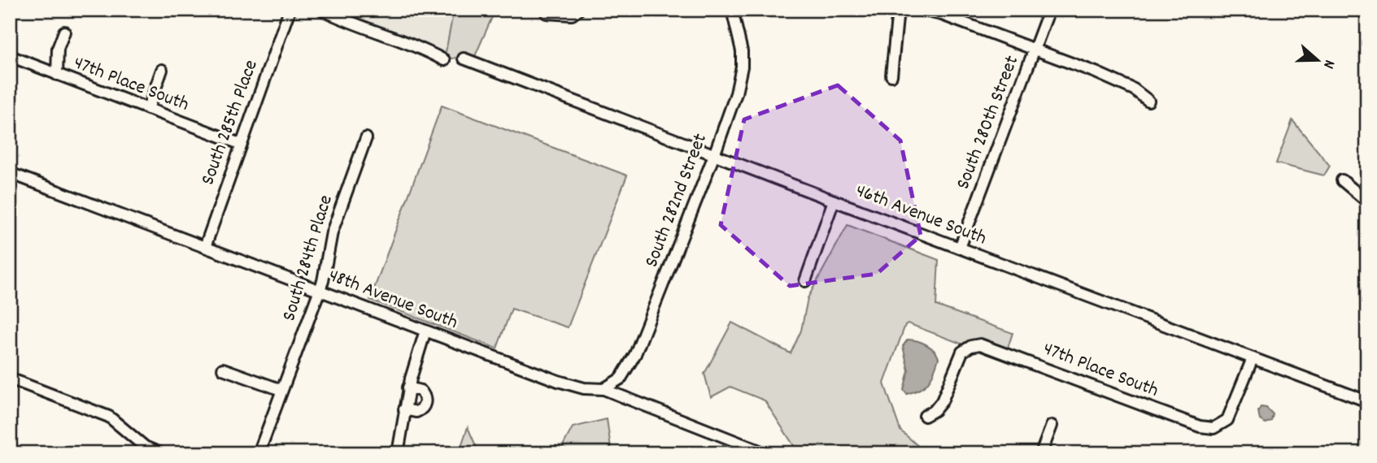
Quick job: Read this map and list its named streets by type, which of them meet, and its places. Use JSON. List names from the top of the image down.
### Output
{
  "streets": {
    "street": [
      "47th Place South",
      "South 285th Place",
      "South 280th Street",
      "South 282nd Street",
      "46th Avenue South",
      "South 284th Place",
      "48th Avenue South"
    ]
  },
  "crossings": [
    ["47th Place South", "South 285th Place"],
    ["47th Place South", "46th Avenue South"],
    ["South 285th Place", "48th Avenue South"],
    ["South 280th Street", "46th Avenue South"],
    ["South 282nd Street", "46th Avenue South"],
    ["South 282nd Street", "48th Avenue South"],
    ["South 284th Place", "48th Avenue South"]
  ],
  "north": "right"
}
